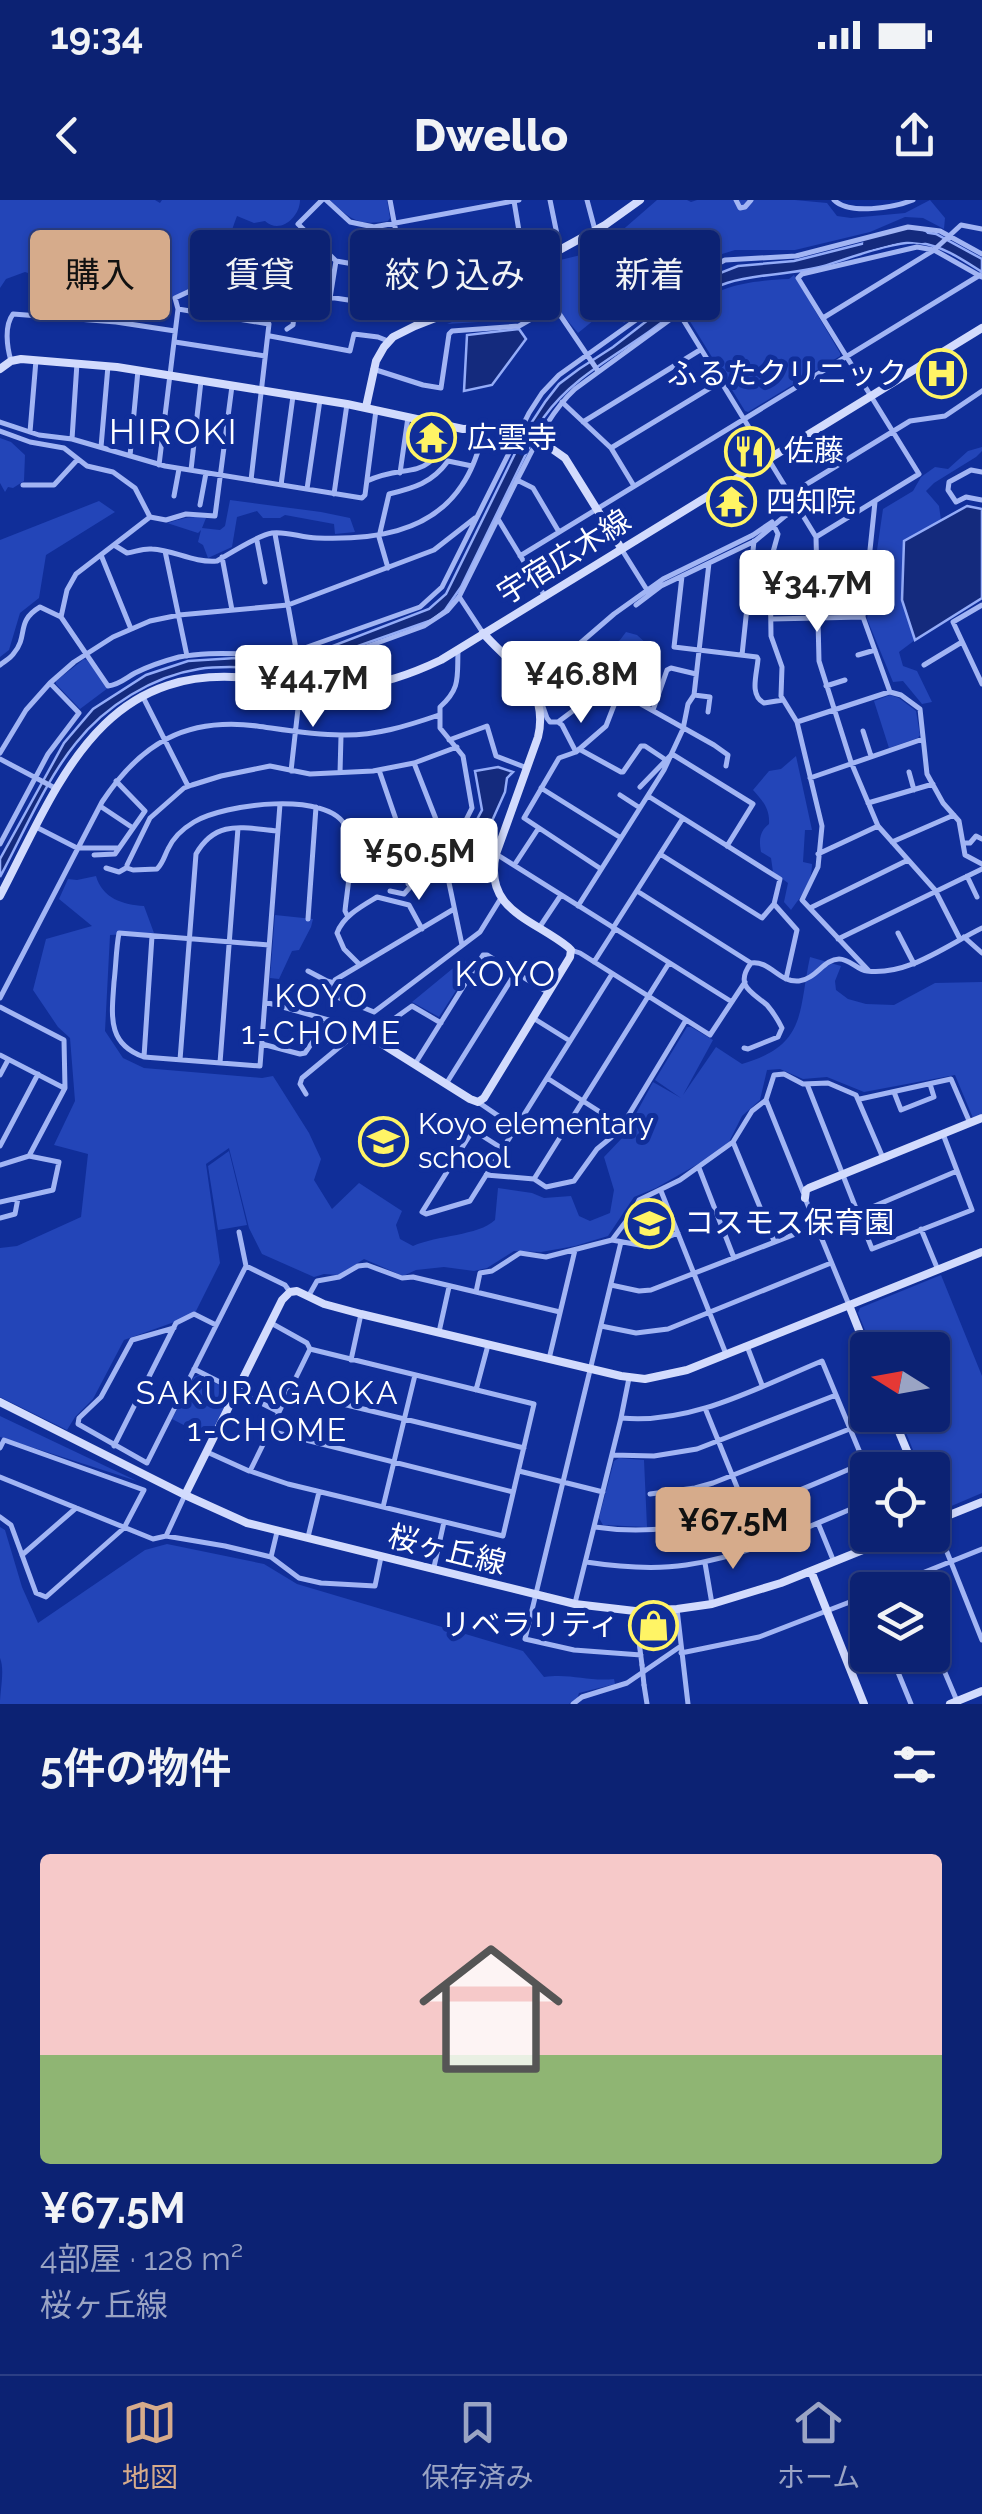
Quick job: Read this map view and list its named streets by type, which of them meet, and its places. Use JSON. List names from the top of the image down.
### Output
{
  "streets": {
    "street": ["宇宿広木線", "桜ヶ丘線"]
  },
  "districts": [
    "HIROKI",
    "KOYO",
    "KOYO 1-CHOME",
    "SAKURAGAOKA 1-CHOME"
  ],
  "places": {
    "hospital": ["ふるたクリニック"],
    "temple": ["広雲寺", "四知院"],
    "restaurant": ["佐藤"],
    "school or university": ["Koyo elementary school", "コスモス保育園"],
    "shop": ["リベラリティ"]
  },
  "north": "left",
  "page": {
    "status": "19:34",
    "header": "Dwello",
    "chip": [
      "購入",
      "賃貸",
      "絞り込み",
      "新着"
    ],
    "price": [
      "¥34.7M",
      "¥46.8M",
      "¥44.7M",
      "¥50.5M",
      "¥67.5M"
    ],
    "heading": "5件の物件",
    "list": [
      {
        "name": "¥67.5M",
        "note": "4部屋 · 128 m² · 桜ヶ丘線"
      }
    ],
    "tabs": ["地図", "保存済み", "ホーム"]
  }
}
